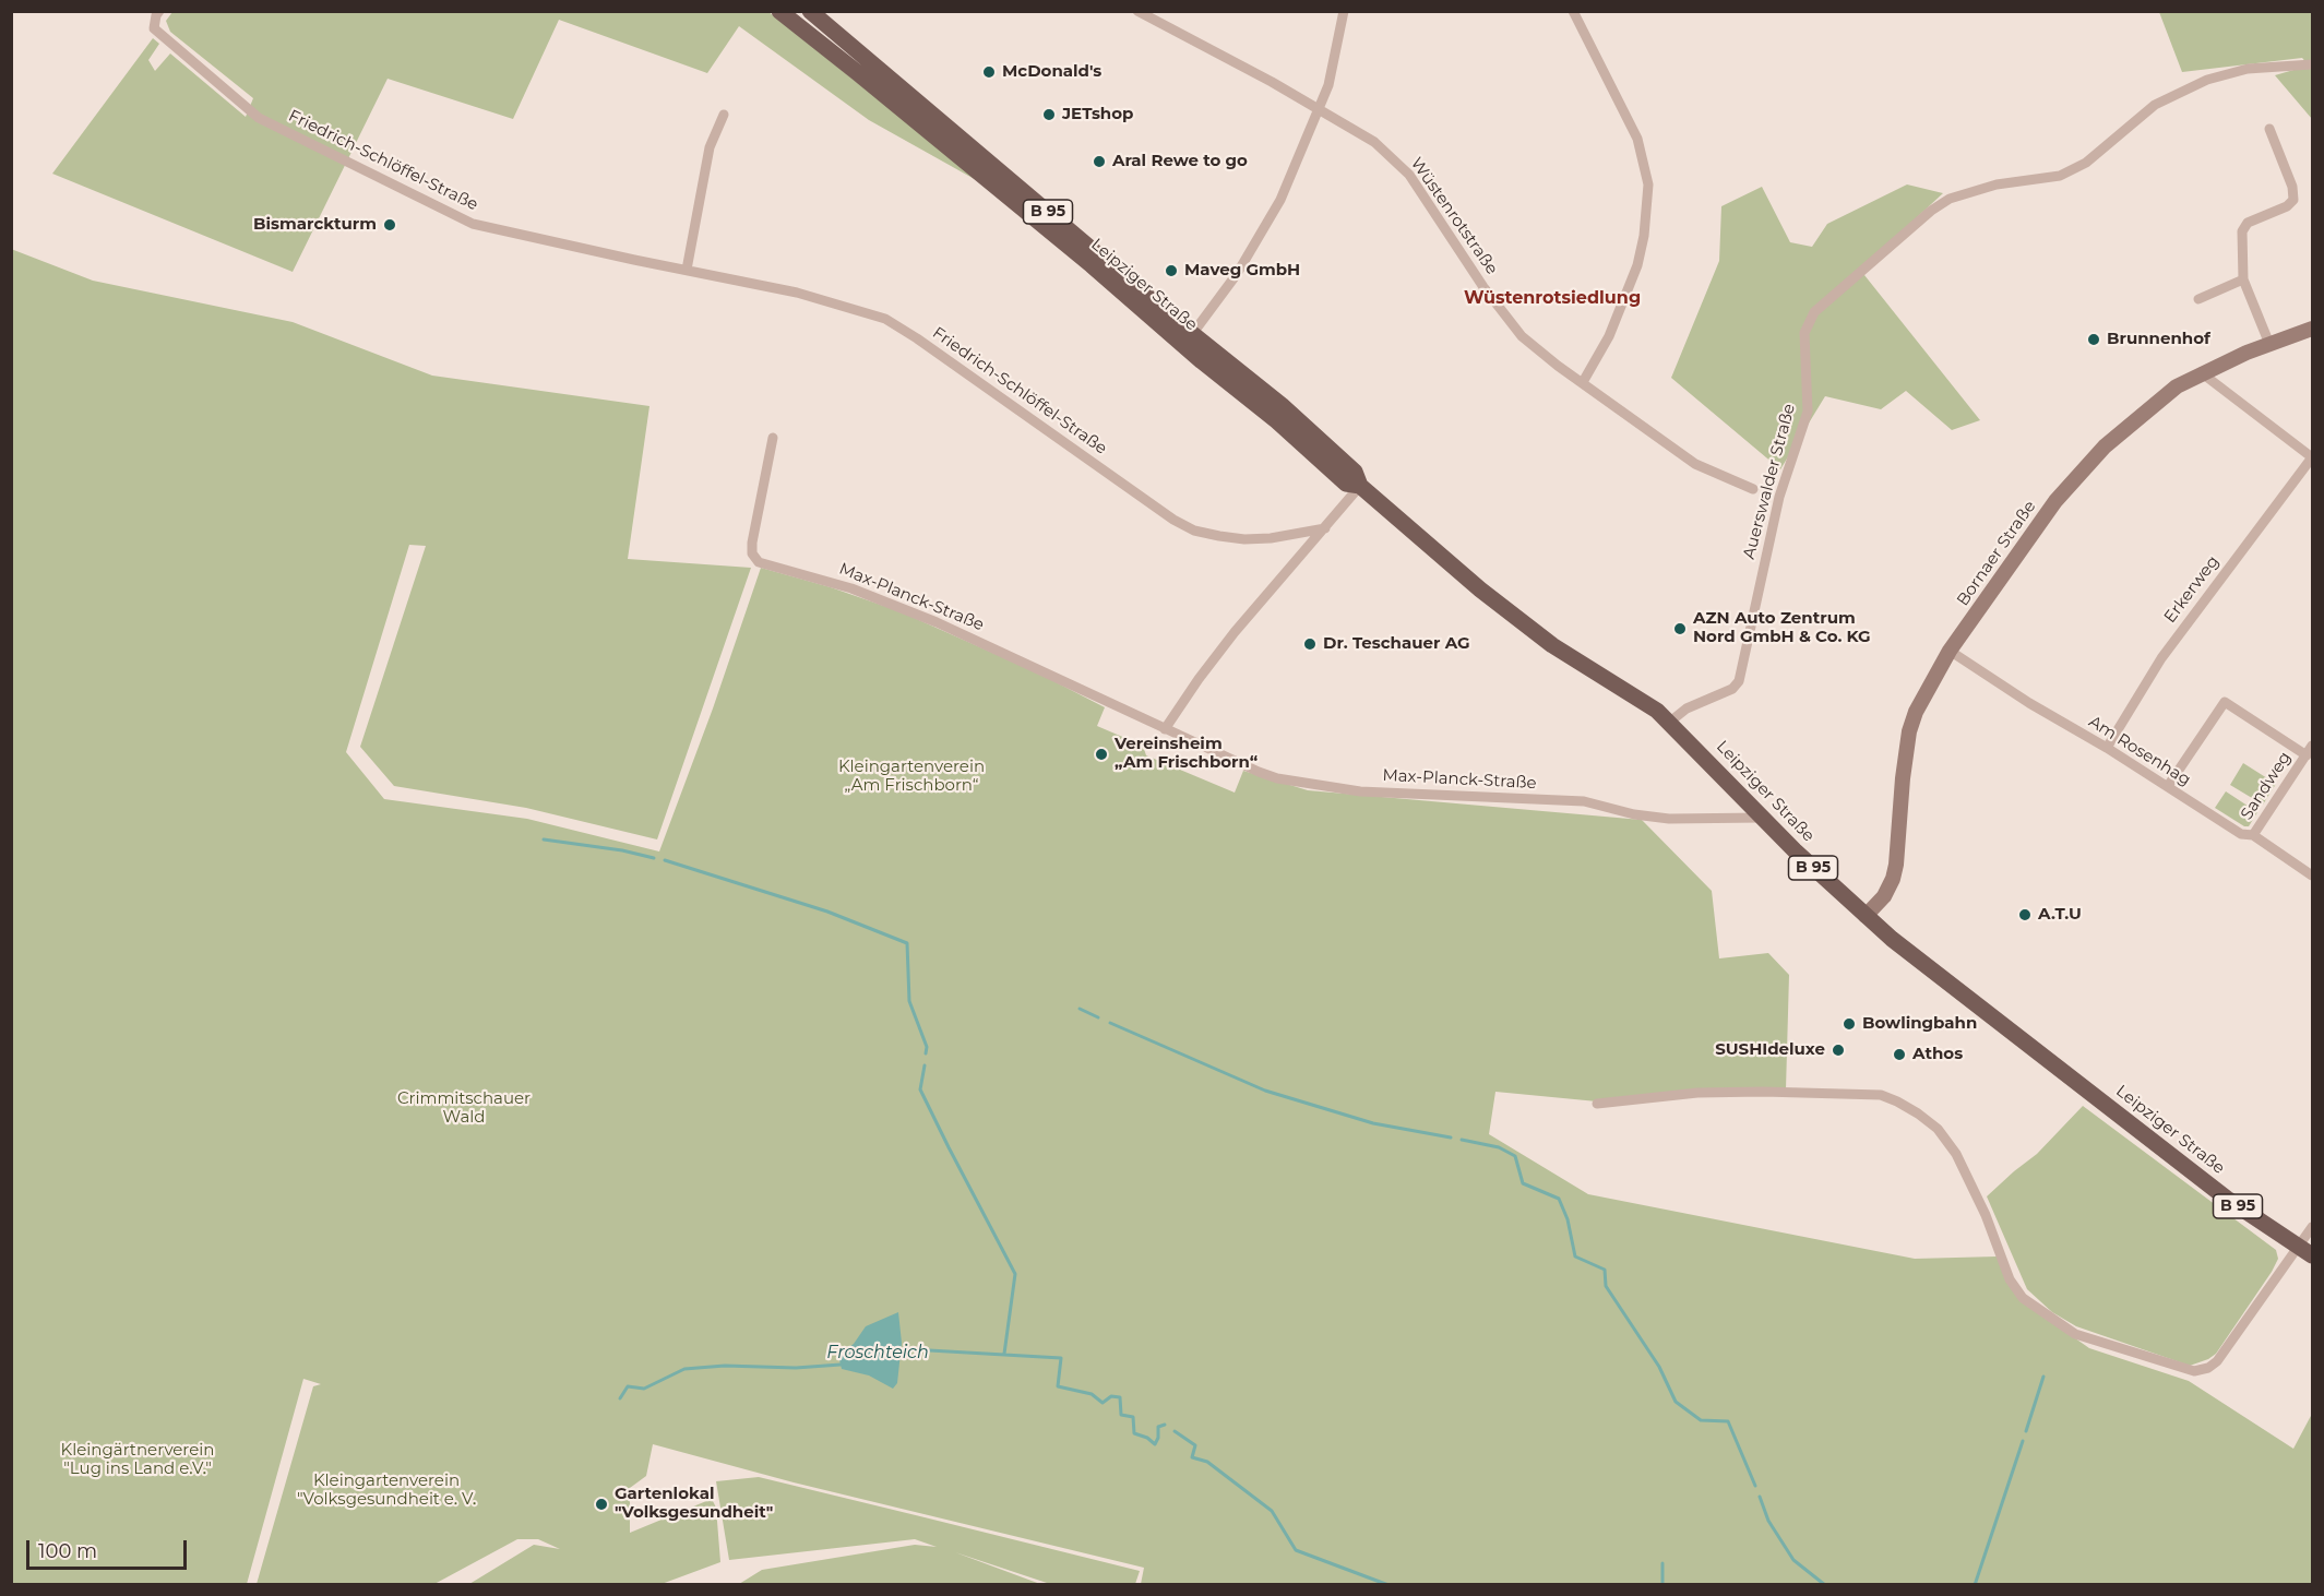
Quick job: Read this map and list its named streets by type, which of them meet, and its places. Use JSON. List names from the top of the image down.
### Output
{
  "streets": {
    "main road": ["B 95", "Leipziger Straße", "Bornaer Straße"],
    "street": [
      "Friedrich-Schlöffel-Straße",
      "Wüstenrotstraße",
      "Auerswalder Straße",
      "Erkerweg",
      "Max-Planck-Straße",
      "Am Rosenhag",
      "Sandweg"
    ]
  },
  "crossings": [
    ["Leipziger Straße", "Auerswalder Straße"],
    ["Leipziger Straße", "Bornaer Straße"],
    ["Leipziger Straße", "Max-Planck-Straße"],
    ["Bornaer Straße", "Am Rosenhag"],
    ["Erkerweg", "Am Rosenhag"],
    ["Am Rosenhag", "Sandweg"]
  ],
  "districts": ["Wüstenrotsiedlung"],
  "water": ["Froschteich"],
  "parks": [
    "Kleingartenverein „Am Frischborn“",
    "Crimmitschauer Wald",
    "Kleingärtnerverein \"Lug ins Land e.V.\"",
    "Kleingartenverein \"Volksgesundheit e. V."
  ],
  "places": [
    "McDonald's",
    "JETshop",
    "Aral Rewe to go",
    "Bismarckturm",
    "Maveg GmbH",
    "Brunnenhof",
    "AZN Auto Zentrum Nord GmbH & Co. KG",
    "Dr. Teschauer AG",
    "Vereinsheim „Am Frischborn“",
    "A.T.U",
    "Bowlingbahn",
    "SUSHIdeluxe",
    "Athos",
    "Gartenlokal \"Volksgesundheit\""
  ],
  "scale_bar": "100 m"
}
